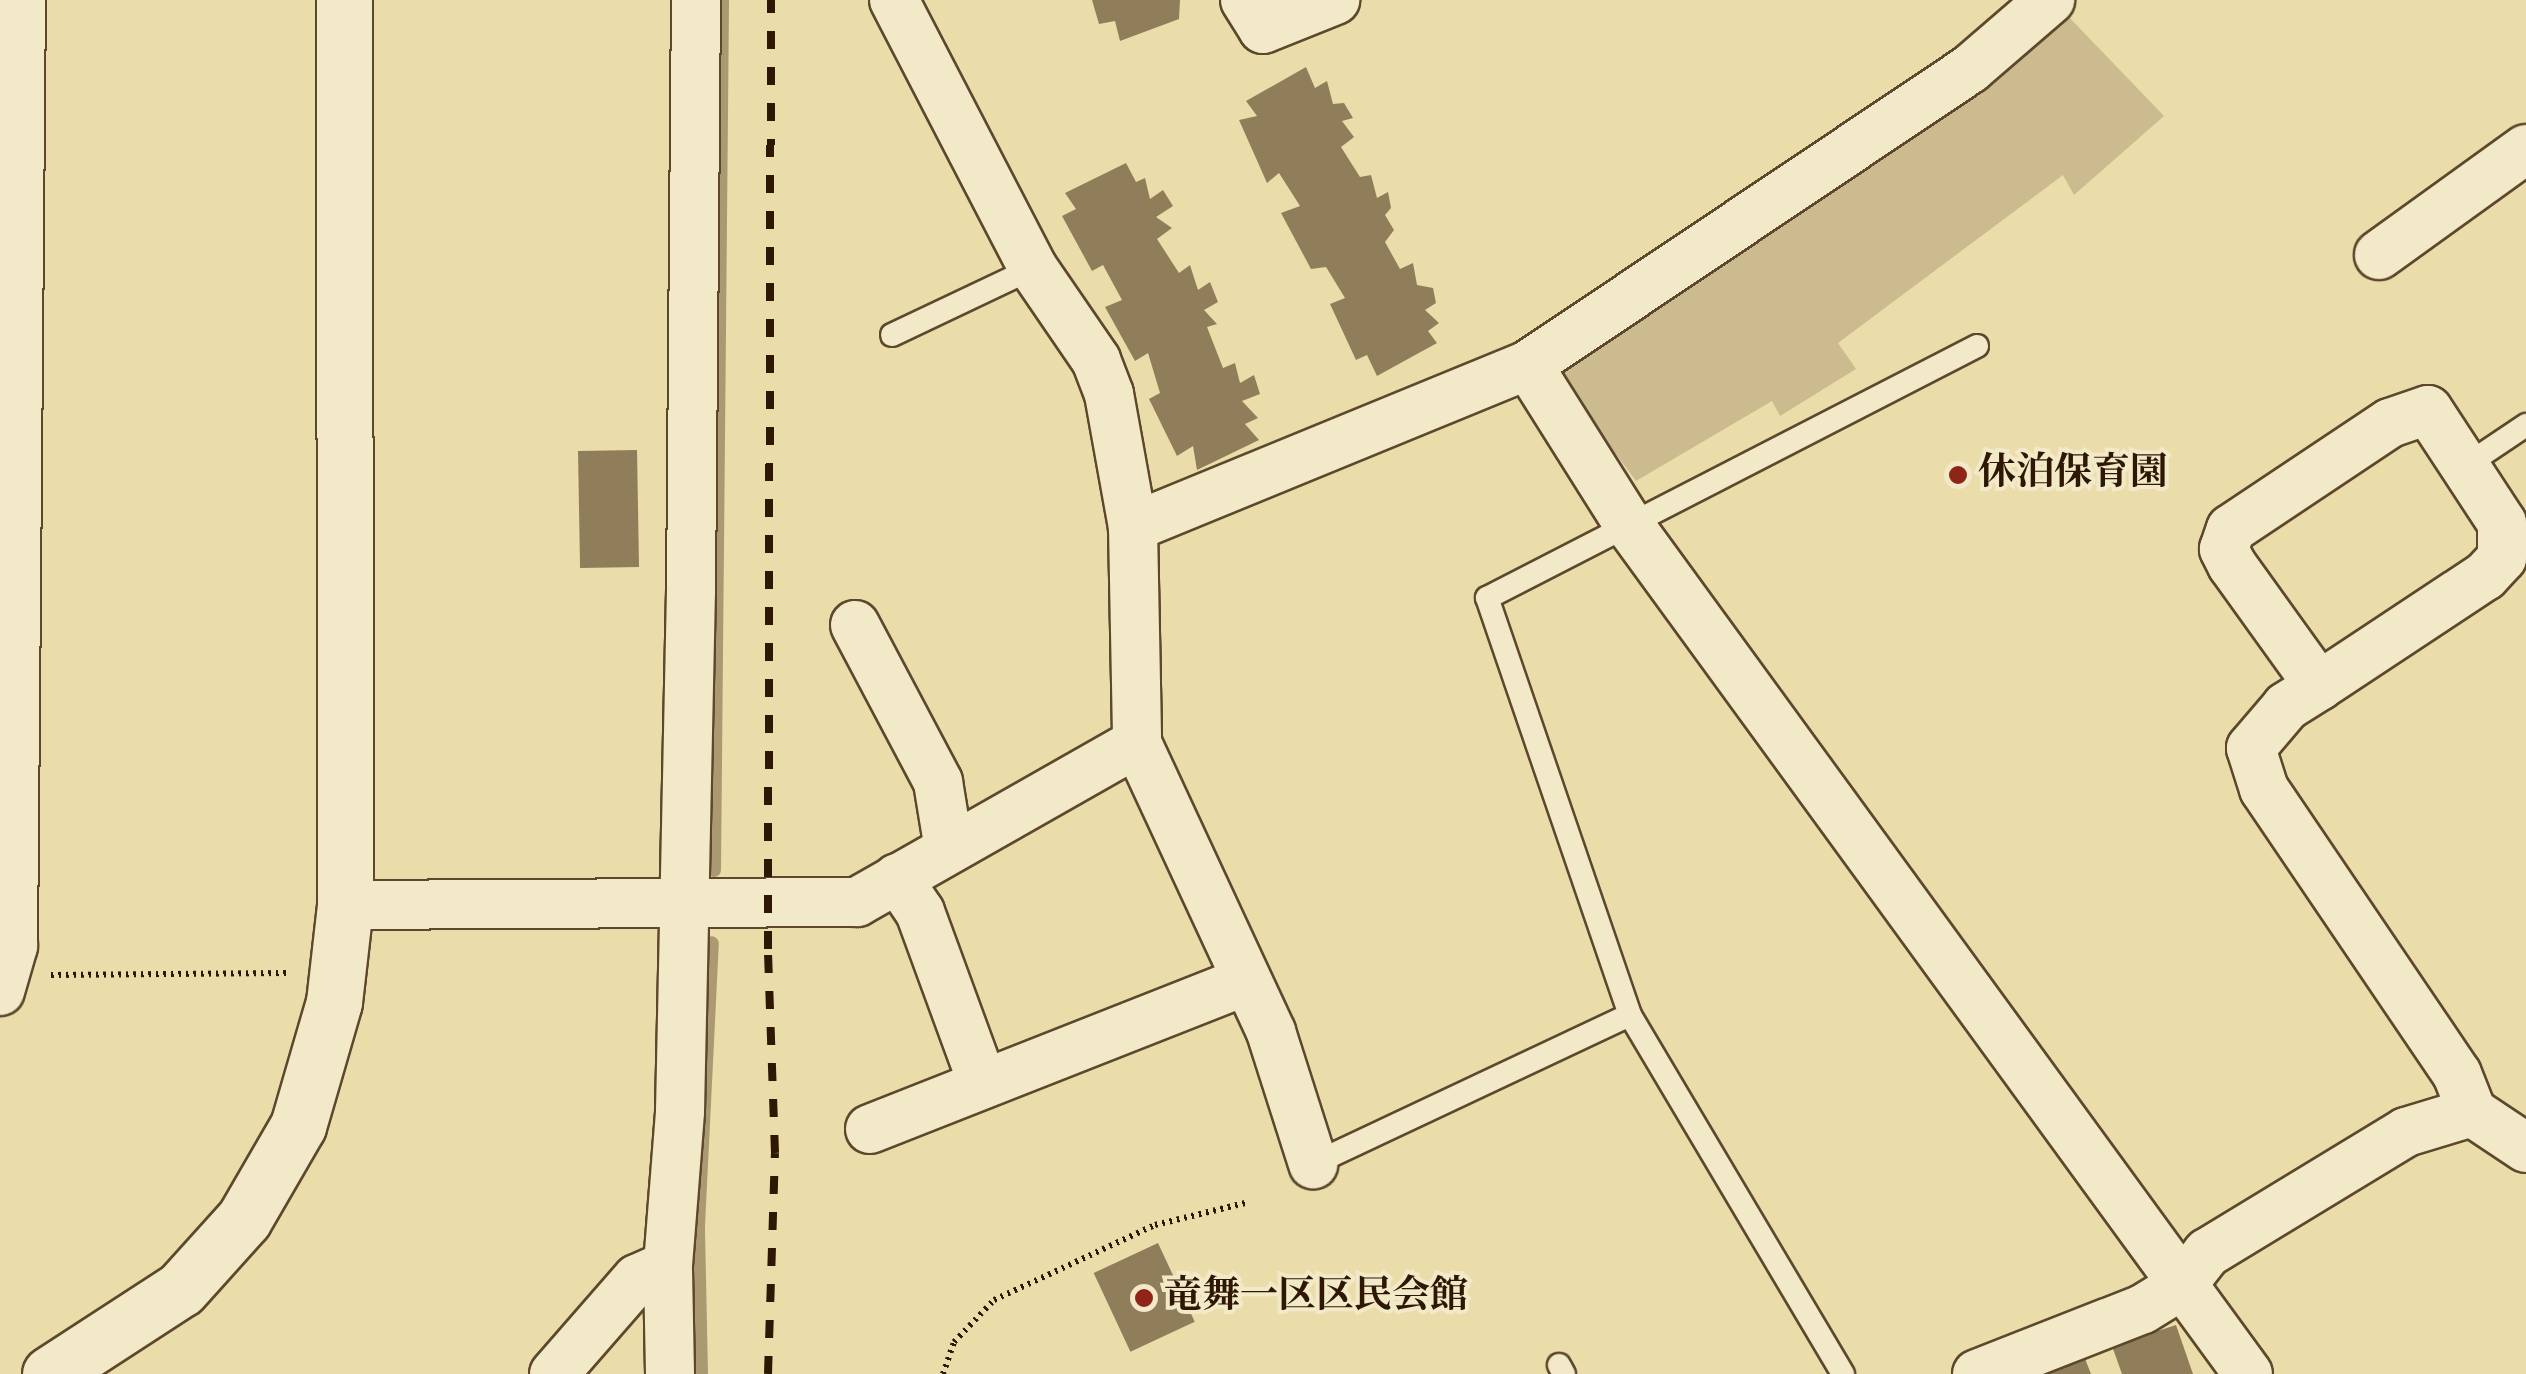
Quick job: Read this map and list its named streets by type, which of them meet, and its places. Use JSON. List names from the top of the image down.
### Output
{
  "places": ["休泊保育園", "竜舞一区区民会館"]
}
